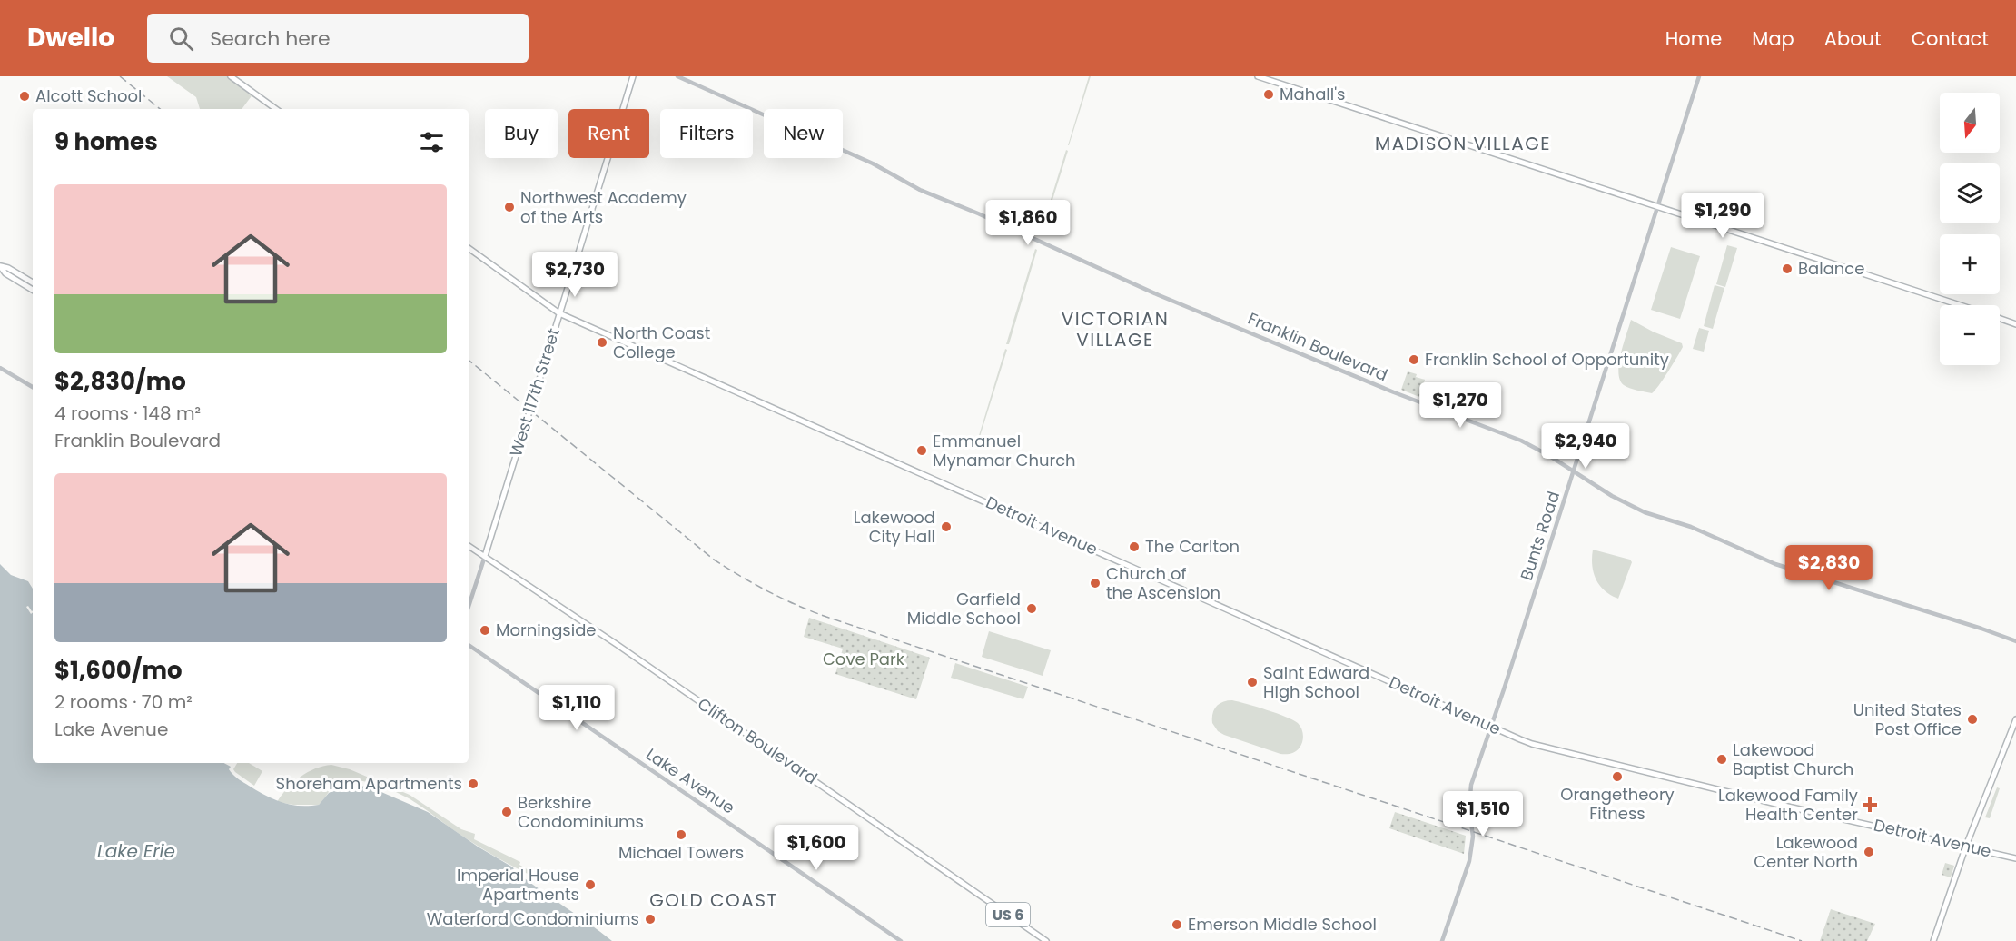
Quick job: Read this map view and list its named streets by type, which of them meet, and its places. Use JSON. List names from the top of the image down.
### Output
{
  "streets": {
    "main road": [
      "West 117th Street",
      "Detroit Avenue",
      "Clifton Boulevard",
      "US 6"
    ],
    "street": ["Franklin Boulevard", "Bunts Road", "Lake Avenue"]
  },
  "crossings": [
    ["Franklin Boulevard", "Bunts Road"],
    ["West 117th Street", "Detroit Avenue"],
    ["West 117th Street", "Clifton Boulevard"],
    ["Detroit Avenue", "Bunts Road"]
  ],
  "districts": ["MADISON VILLAGE", "VICTORIAN VILLAGE", "GOLD COAST"],
  "water": ["Lake Erie"],
  "parks": ["Cove Park"],
  "places": {
    "other": [
      "Mahall's",
      "Alcott School",
      "Northwest Academy of the Arts",
      "Balance",
      "North Coast College",
      "Franklin School of Opportunity",
      "Emmanuel Mynamar Church",
      "Lakewood City Hall",
      "The Carlton",
      "Church of the Ascension",
      "Garfield Middle School",
      "Morningside",
      "Saint Edward High School",
      "United States Post Office",
      "Lakewood Baptist Church",
      "Orangetheory Fitness",
      "Shoreham Apartments",
      "Berkshire Condominiums",
      "Michael Towers",
      "Lakewood Center North",
      "Imperial House Apartments",
      "Waterford Condominiums",
      "Emerson Middle School"
    ],
    "health": ["Lakewood Family Health Center"]
  },
  "north": "bottom",
  "page": {
    "header": "Dwello",
    "search": "Search here",
    "nav": [
      "Home",
      "Map",
      "About",
      "Contact"
    ],
    "map_buttons": ["+", "−"],
    "chip": [
      "Buy",
      "Rent",
      "Filters",
      "New"
    ],
    "heading": "9 homes",
    "list": [
      {
        "name": "$2,830/mo",
        "note": "4 rooms · 148 m² · Franklin Boulevard"
      },
      {
        "name": "$1,600/mo",
        "note": "2 rooms · 70 m² · Lake Avenue"
      }
    ],
    "price": [
      "$1,290",
      "$1,860",
      "$2,730",
      "$1,270",
      "$2,940",
      "$2,830",
      "$1,110",
      "$1,510",
      "$1,600"
    ]
  }
}
